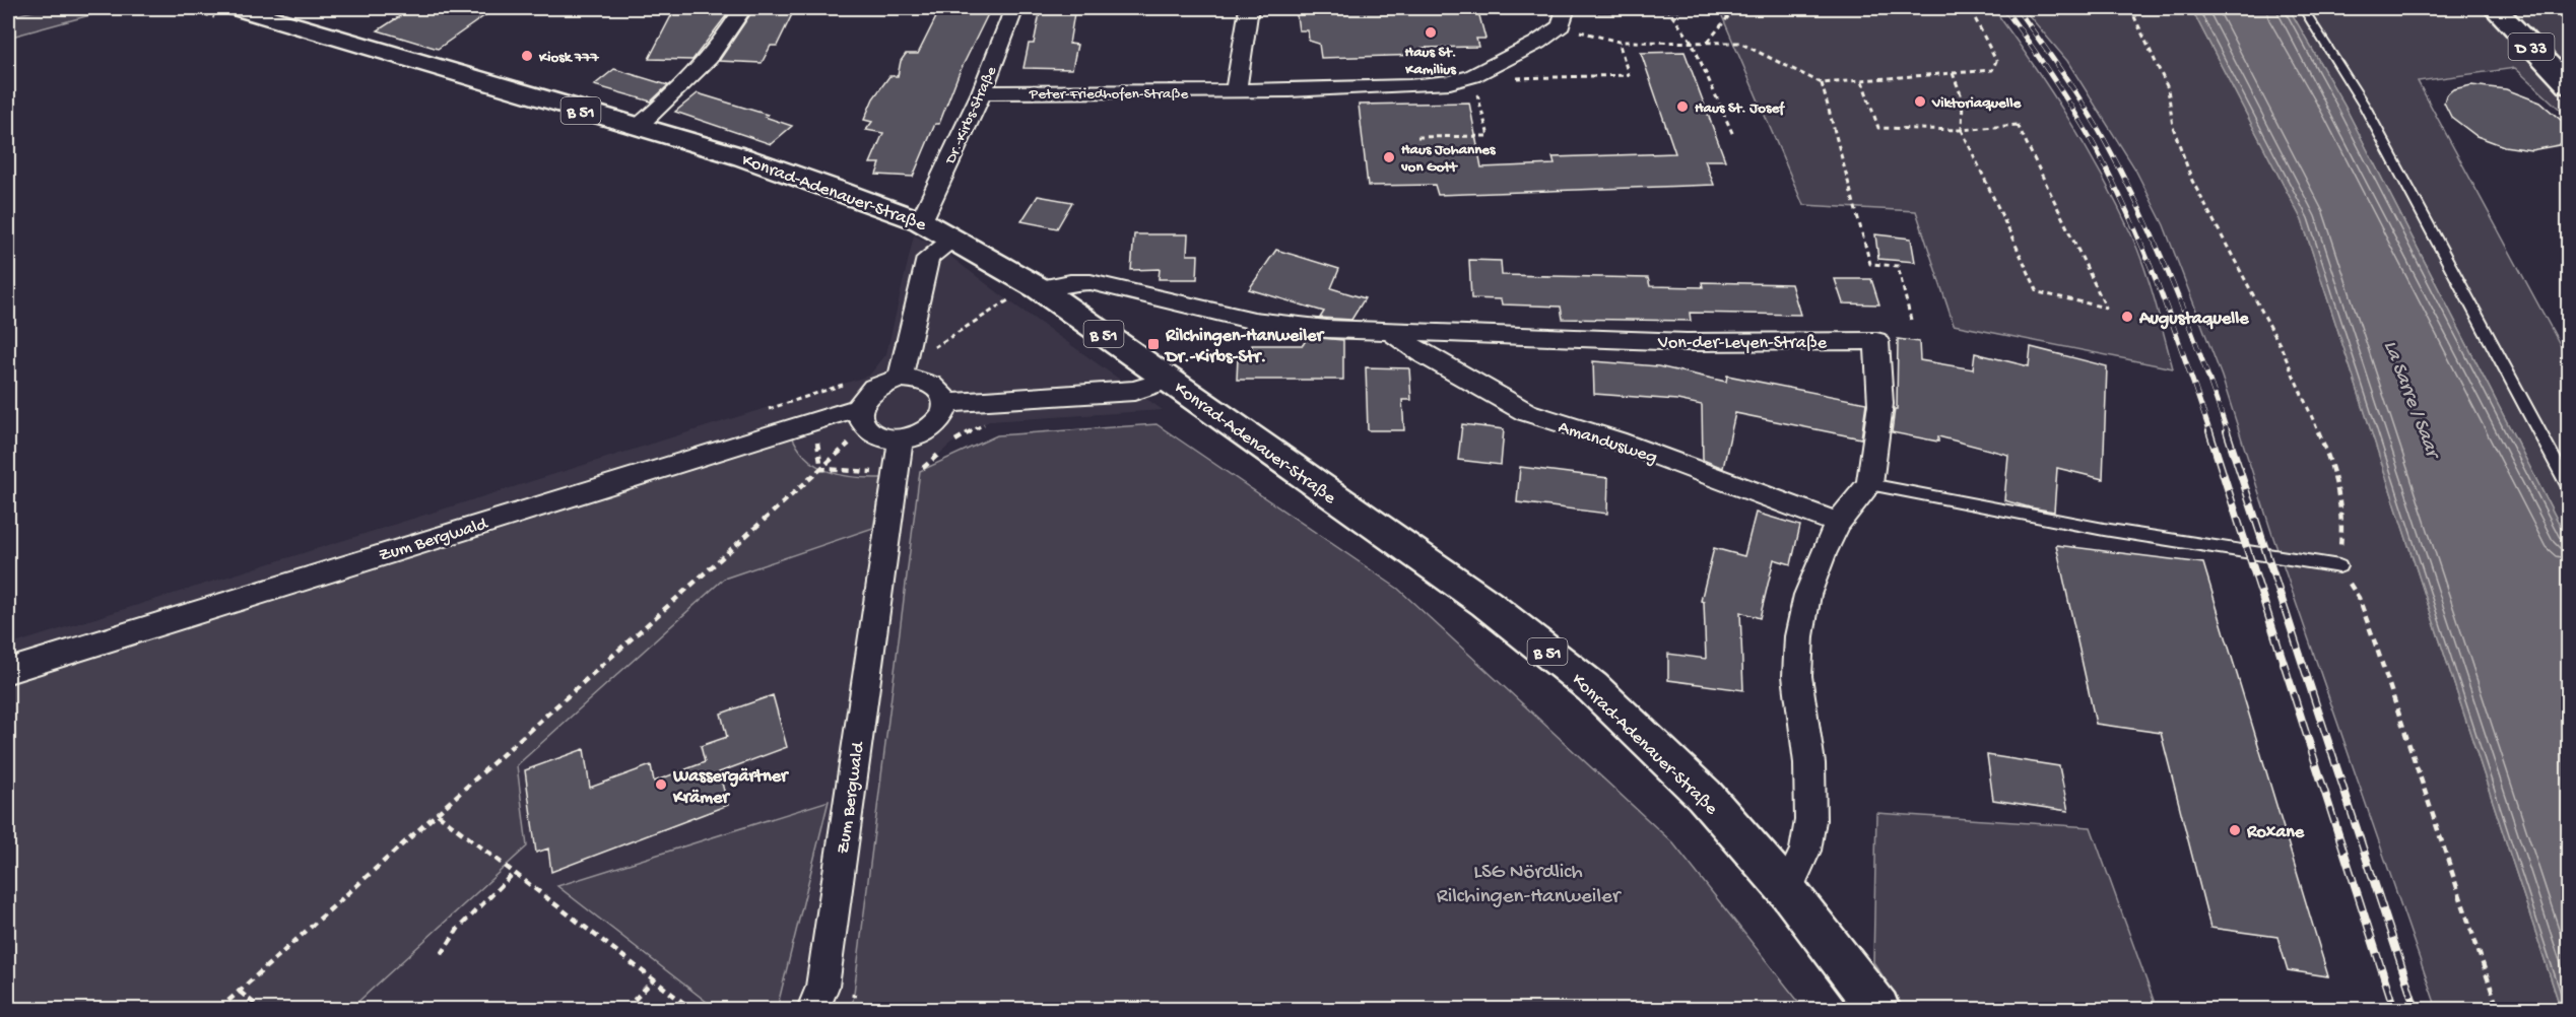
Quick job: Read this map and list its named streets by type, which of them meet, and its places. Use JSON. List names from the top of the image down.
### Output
{
  "streets": {
    "main road": ["D 33", "B 51", "Konrad-Adenauer-Straße"],
    "street": [
      "Peter-Friedhofen-Straße",
      "Dr.-Kirbs-Straße",
      "Von-der-Leyen-Straße",
      "Amandusweg",
      "Zum Bergwald"
    ]
  },
  "crossings": [
    ["Peter-Friedhofen-Straße", "Dr.-Kirbs-Straße"],
    ["Dr.-Kirbs-Straße", "Konrad-Adenauer-Straße"],
    ["Konrad-Adenauer-Straße", "Von-der-Leyen-Straße"],
    ["Von-der-Leyen-Straße", "Amandusweg"]
  ],
  "water": ["La Sarre / Saar"],
  "parks": ["LSG Nördlich Rilchingen-Hanweiler"],
  "places": {
    "other": [
      "Haus St. Kamilius",
      "Kiosk 777",
      "Viktoriaquelle",
      "Haus St. Josef",
      "Haus Johannes von Gott",
      "Augustaquelle",
      "Wassergärtner Krämer",
      "Roxane"
    ],
    "transit": ["Rilchingen-Hanweiler Dr.-Kirbs-Str."]
  }
}
